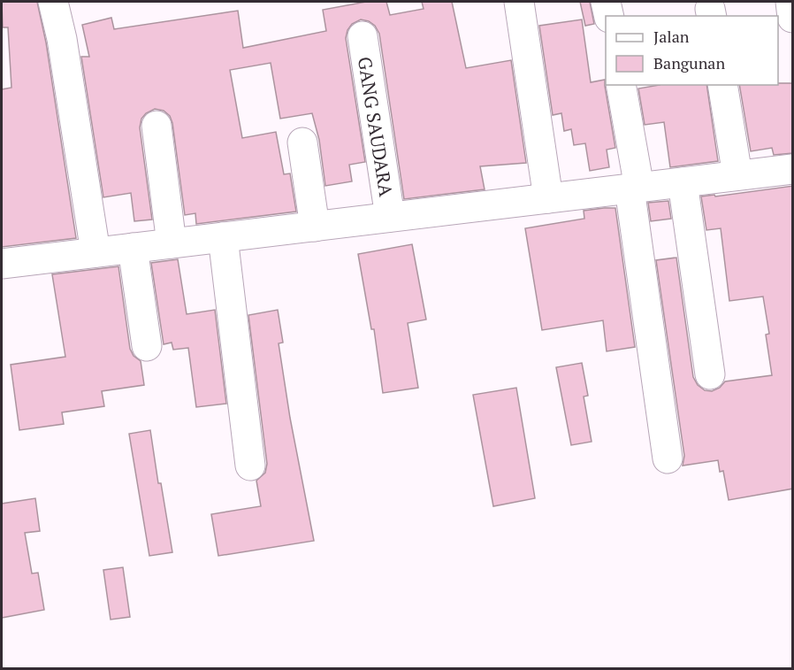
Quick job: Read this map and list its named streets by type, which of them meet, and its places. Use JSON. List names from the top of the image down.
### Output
{
  "streets": {
    "street": ["GANG SAUDARA"]
  },
  "legend": ["Jalan", "Bangunan"]
}
